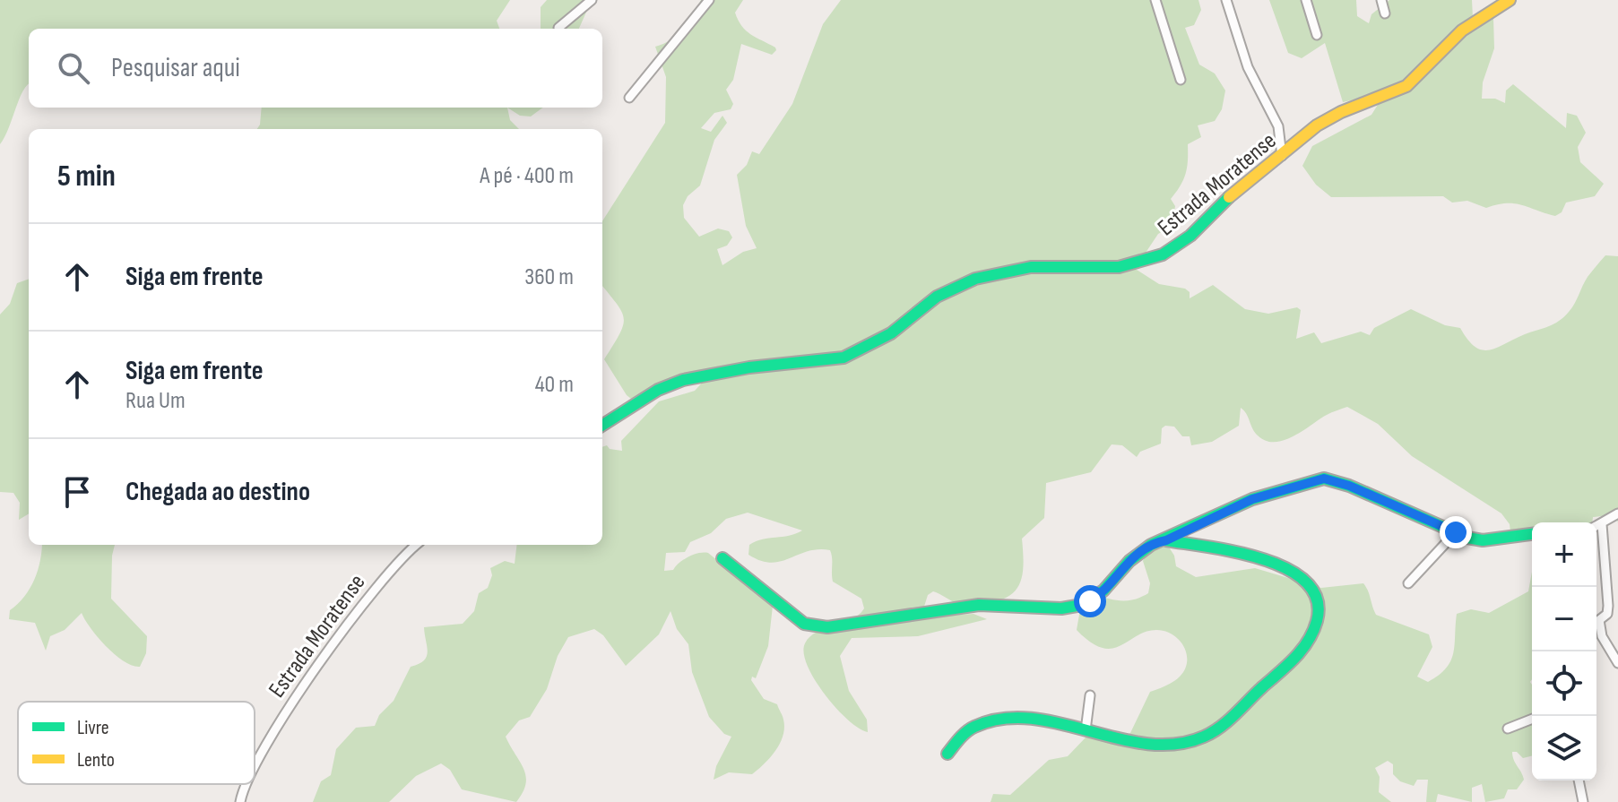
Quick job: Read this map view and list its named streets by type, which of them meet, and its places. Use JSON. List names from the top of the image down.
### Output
{
  "streets": {
    "street": ["Estrada Moratense"]
  },
  "legend": ["Livre", "Lento"],
  "page": {
    "search": "Pesquisar aqui",
    "heading": ["5 min", "A pé · 400 m"],
    "list": [
      ["Siga em frente", "360 m"],
      ["Siga em frente", "Rua Um", "40 m"],
      "Chegada ao destino"
    ],
    "map_buttons": ["+", "−"]
  }
}
